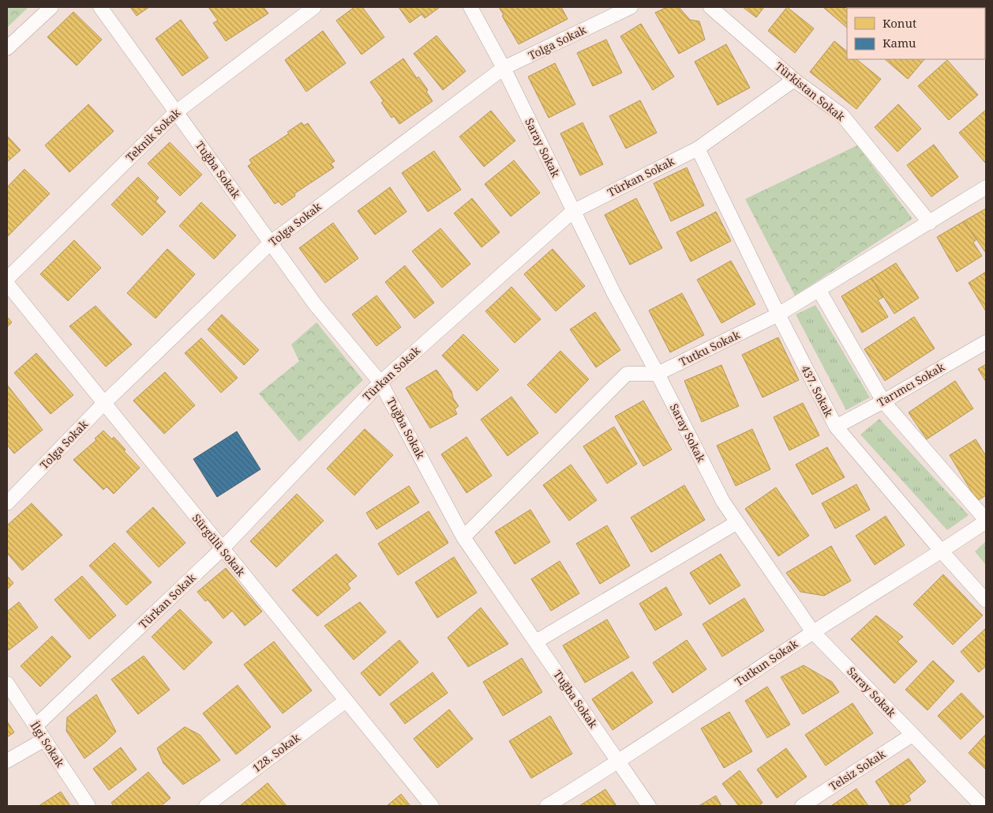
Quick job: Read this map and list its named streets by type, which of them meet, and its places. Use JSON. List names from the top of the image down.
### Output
{
  "streets": {
    "street": [
      "Tolga Sokak",
      "Türkistan Sokak",
      "Teknik Sokak",
      "Saray Sokak",
      "Tuğba Sokak",
      "Türkan Sokak",
      "Tutku Sokak",
      "Tarımcı Sokak",
      "437. Sokak",
      "Sürgülü Sokak",
      "Tutkun Sokak",
      "İlgi Sokak",
      "128. Sokak",
      "Telsiz Sokak"
    ]
  },
  "crossings": [
    ["Tolga Sokak", "Saray Sokak"],
    ["Tolga Sokak", "Tuğba Sokak"],
    ["Tolga Sokak", "Sürgülü Sokak"],
    ["Türkistan Sokak", "Türkan Sokak"],
    ["Türkistan Sokak", "Tutku Sokak"],
    ["Teknik Sokak", "Tuğba Sokak"],
    ["Saray Sokak", "Türkan Sokak"],
    ["Saray Sokak", "Tutku Sokak"],
    ["Saray Sokak", "Tutkun Sokak"],
    ["Saray Sokak", "Telsiz Sokak"],
    ["Tuğba Sokak", "Türkan Sokak"],
    ["Tuğba Sokak", "Tutku Sokak"],
    ["Tuğba Sokak", "Tutkun Sokak"],
    ["Türkan Sokak", "437. Sokak"],
    ["Türkan Sokak", "Sürgülü Sokak"],
    ["Türkan Sokak", "İlgi Sokak"],
    ["Tutku Sokak", "437. Sokak"],
    ["Tarımcı Sokak", "437. Sokak"],
    ["437. Sokak", "Tutkun Sokak"],
    ["Sürgülü Sokak", "128. Sokak"]
  ],
  "legend": ["Konut", "Kamu"]
}
